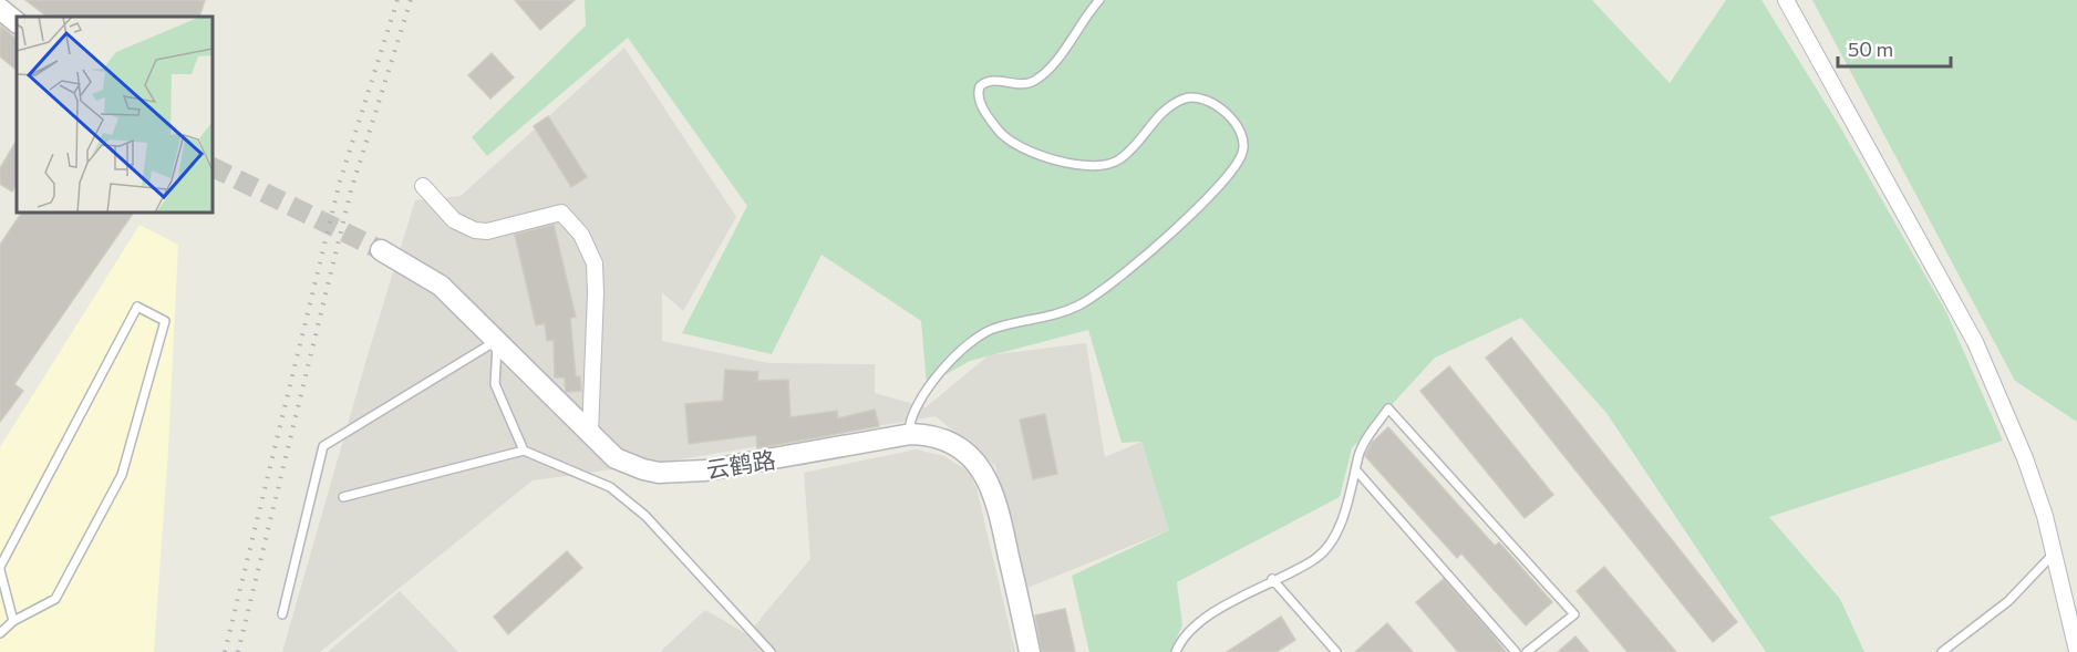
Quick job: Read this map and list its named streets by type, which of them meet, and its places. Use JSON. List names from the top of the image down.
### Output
{
  "streets": {
    "street": ["云鹤路"]
  },
  "scale_bar": "50 m"
}
